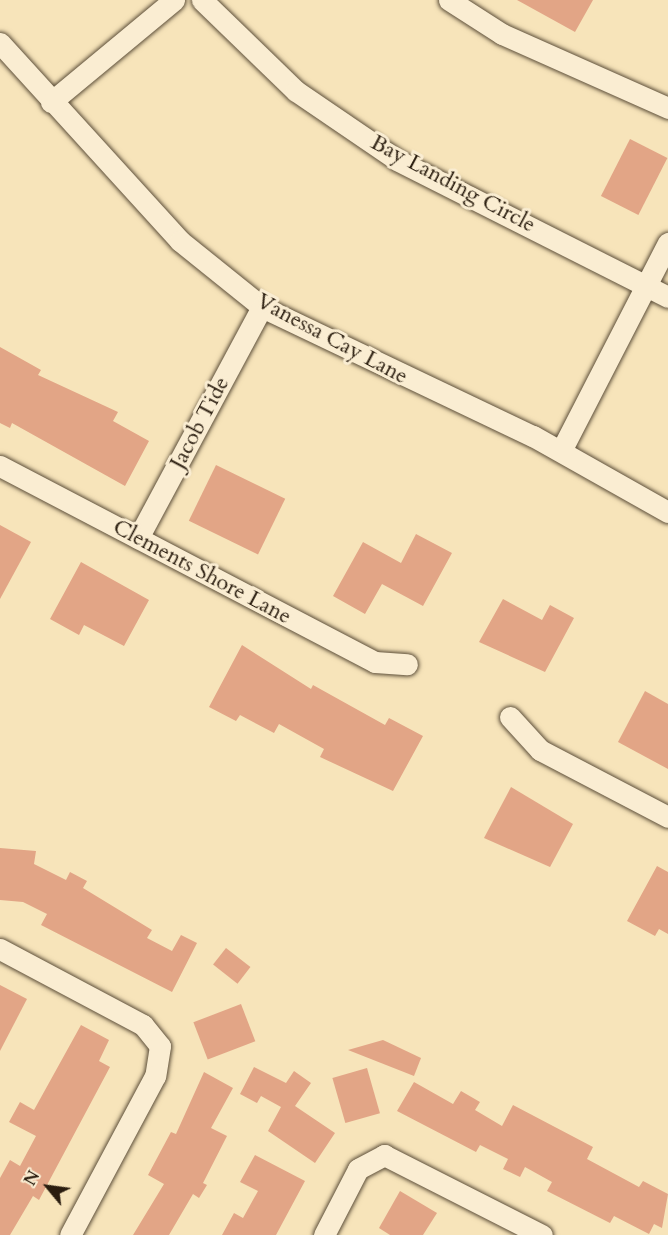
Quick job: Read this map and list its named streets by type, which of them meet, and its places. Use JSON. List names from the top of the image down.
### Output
{
  "streets": {
    "street": [
      "Bay Landing Circle",
      "Vanessa Cay Lane",
      "Jacob Tide",
      "Clements Shore Lane"
    ]
  },
  "crossings": [
    ["Vanessa Cay Lane", "Jacob Tide"],
    ["Jacob Tide", "Clements Shore Lane"]
  ],
  "north": "top left"
}
